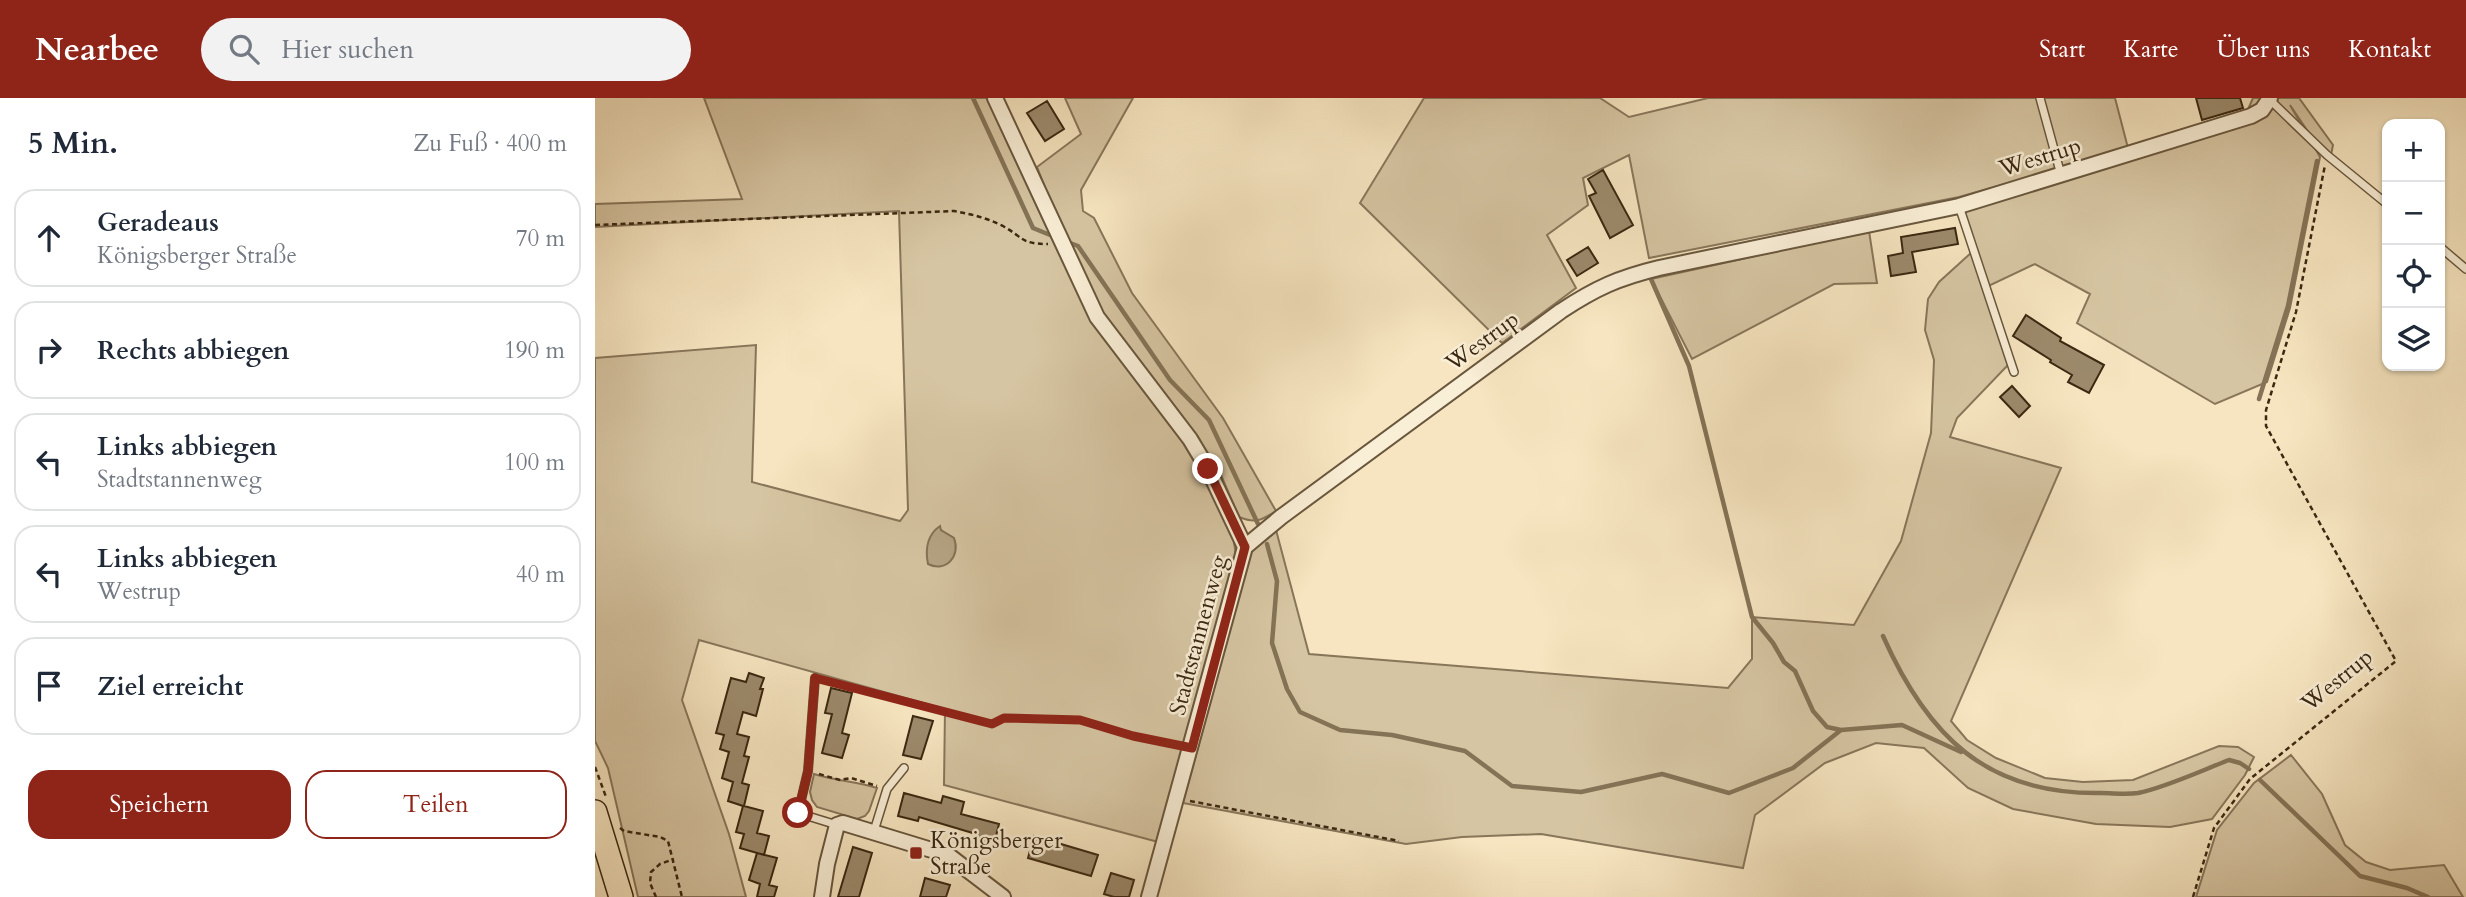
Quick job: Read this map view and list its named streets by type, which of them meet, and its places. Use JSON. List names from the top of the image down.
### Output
{
  "streets": {
    "street": ["Westrup", "Stadtstannenweg"]
  },
  "crossings": [
    ["Westrup", "Stadtstannenweg"]
  ],
  "places": {
    "transit": ["Königsberger Straße"]
  },
  "page": {
    "header": "Nearbee",
    "search": "Hier suchen",
    "nav": [
      "Start",
      "Karte",
      "Über uns",
      "Kontakt"
    ],
    "heading": ["5 Min.", "Zu Fuß · 400 m"],
    "map_buttons": ["+", "−"],
    "list": [
      ["Geradeaus", "Königsberger Straße", "70 m"],
      ["Rechts abbiegen", "190 m"],
      ["Links abbiegen", "Stadtstannenweg", "100 m"],
      ["Links abbiegen", "Westrup", "40 m"],
      "Ziel erreicht"
    ],
    "buttons": ["Speichern", "Teilen"]
  }
}
